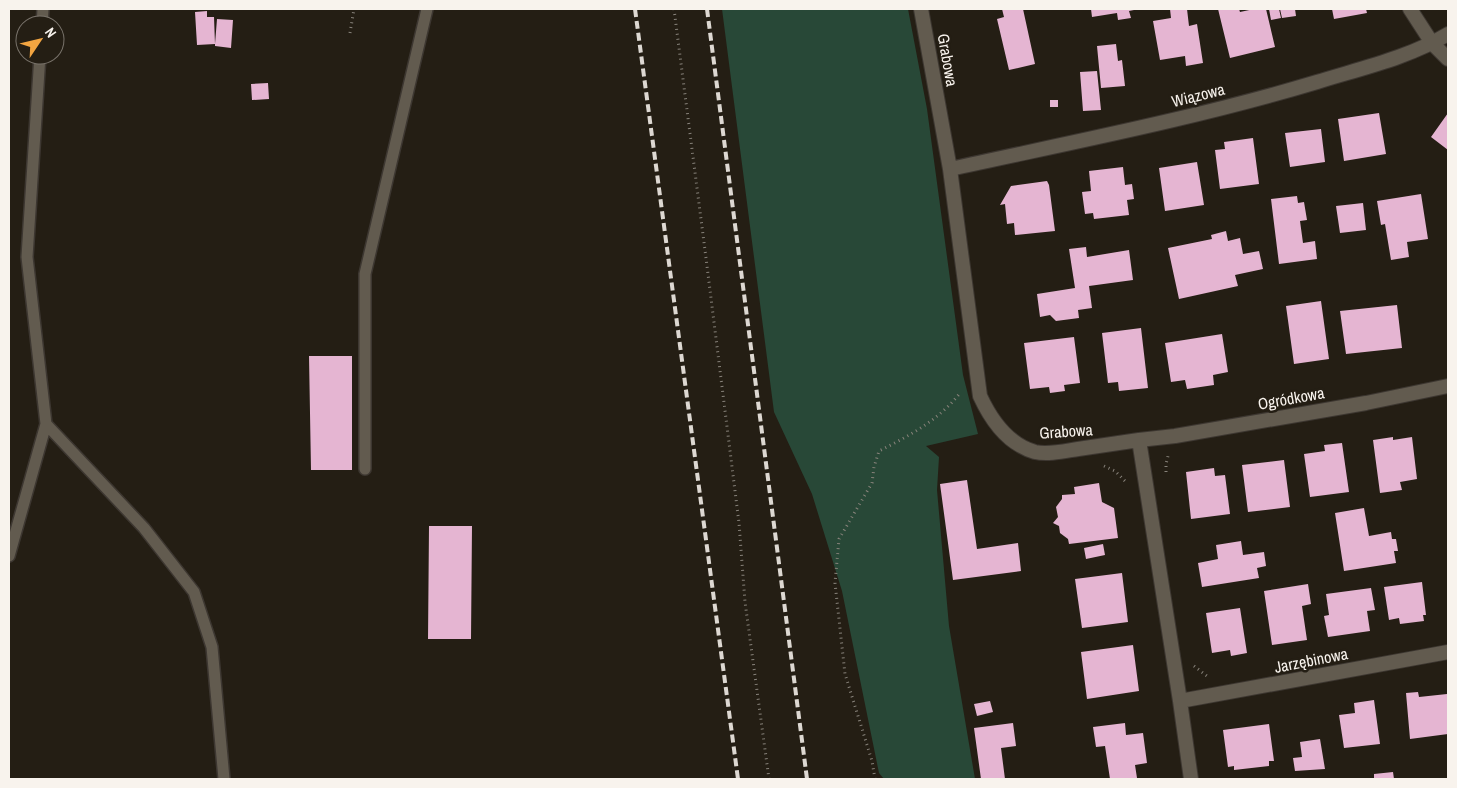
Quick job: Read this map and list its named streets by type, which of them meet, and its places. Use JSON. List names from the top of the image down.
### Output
{
  "streets": {
    "street": [
      "Grabowa",
      "Wiązowa",
      "Ogródkowa",
      "Jarzębinowa"
    ]
  },
  "crossings": [
    ["Grabowa", "Wiązowa"],
    ["Grabowa", "Ogródkowa"]
  ],
  "north": "top right"
}
